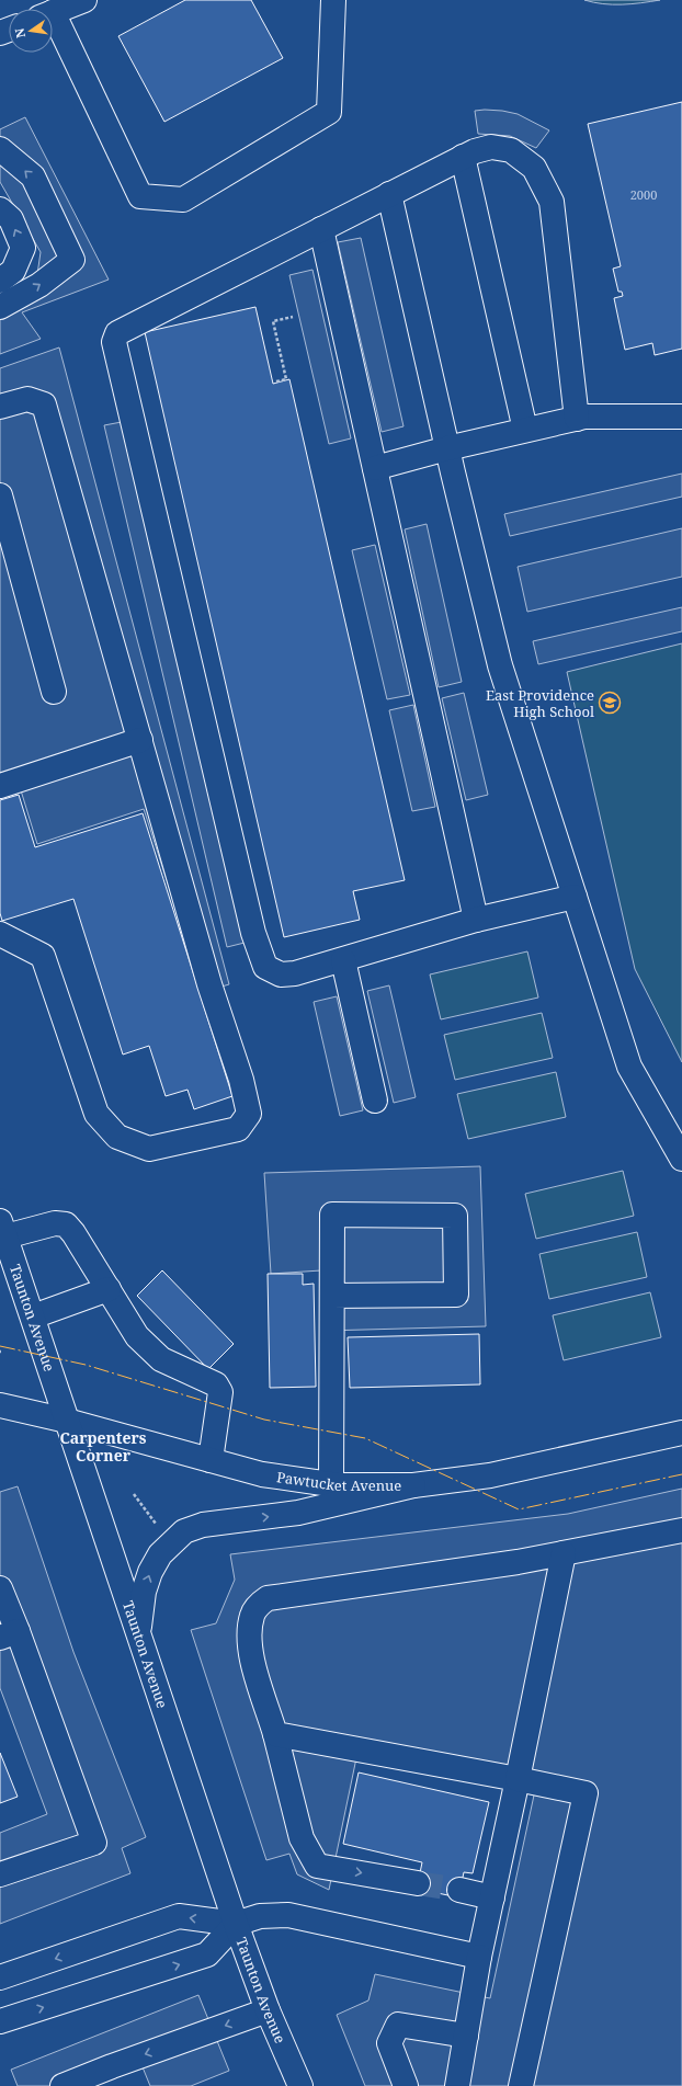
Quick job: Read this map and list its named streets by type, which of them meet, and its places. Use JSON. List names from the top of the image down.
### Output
{
  "streets": {
    "main road": ["Taunton Avenue", "Pawtucket Avenue"]
  },
  "crossings": [
    ["Taunton Avenue", "Pawtucket Avenue"]
  ],
  "districts": ["Carpenters Corner"],
  "places": {
    "school or university": ["East Providence High School"]
  },
  "house_numbers": ["2000"],
  "north": "left"
}
